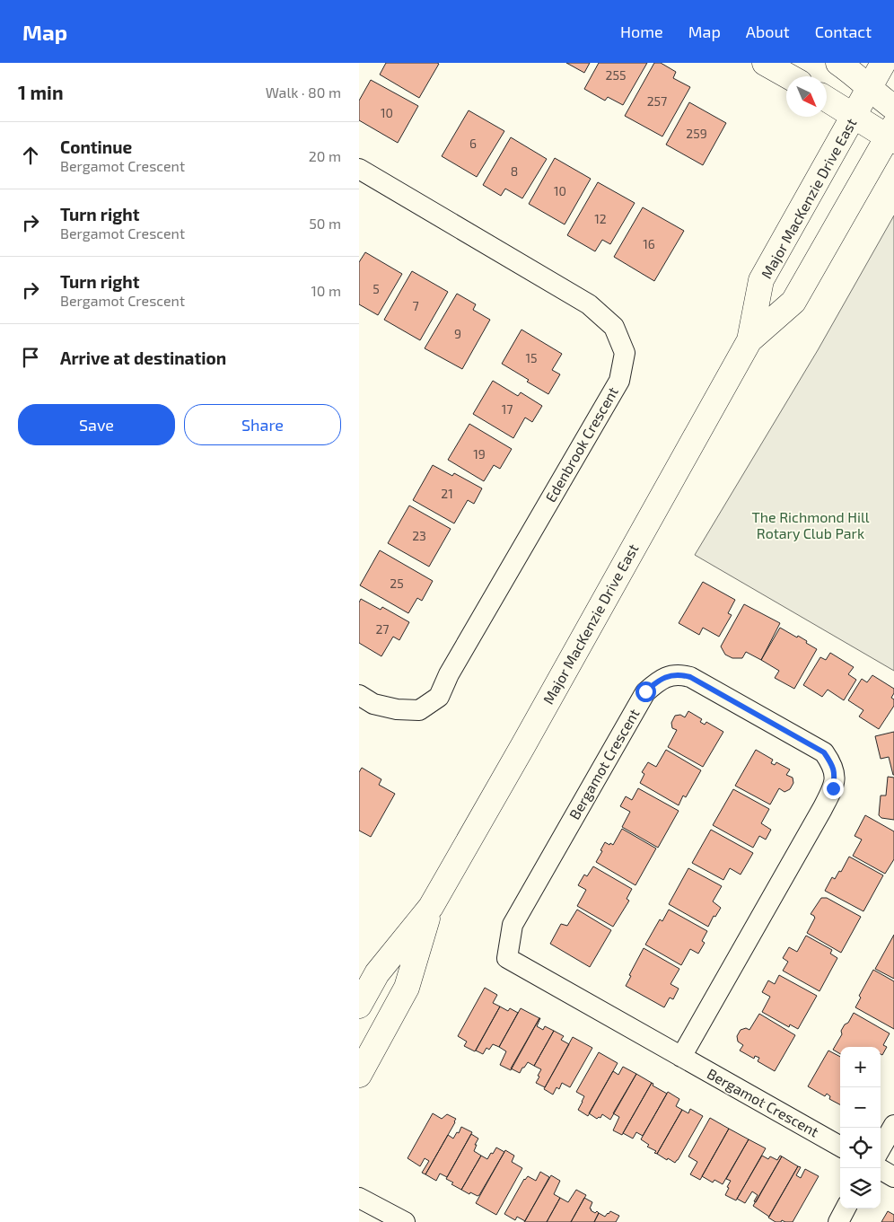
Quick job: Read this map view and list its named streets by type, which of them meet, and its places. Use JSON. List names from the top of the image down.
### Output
{
  "streets": {
    "main road": ["Major MacKenzie Drive East"],
    "street": ["Edenbrook Crescent", "Bergamot Crescent"]
  },
  "parks": ["The Richmond Hill Rotary Club Park"],
  "house_numbers": [
    "255",
    "257",
    "10",
    "259",
    "6",
    "8",
    "10",
    "12",
    "16",
    "5",
    "7",
    "9",
    "15",
    "17",
    "19",
    "21",
    "23",
    "25",
    "27"
  ],
  "north": "bottom right",
  "page": {
    "header": "Map",
    "nav": [
      "Home",
      "Map",
      "About",
      "Contact"
    ],
    "heading": ["1 min", "Walk · 80 m"],
    "list": [
      ["Continue", "Bergamot Crescent", "20 m"],
      ["Turn right", "Bergamot Crescent", "50 m"],
      ["Turn right", "Bergamot Crescent", "10 m"],
      "Arrive at destination"
    ],
    "buttons": ["Save", "Share"],
    "map_buttons": ["+", "−"]
  }
}
